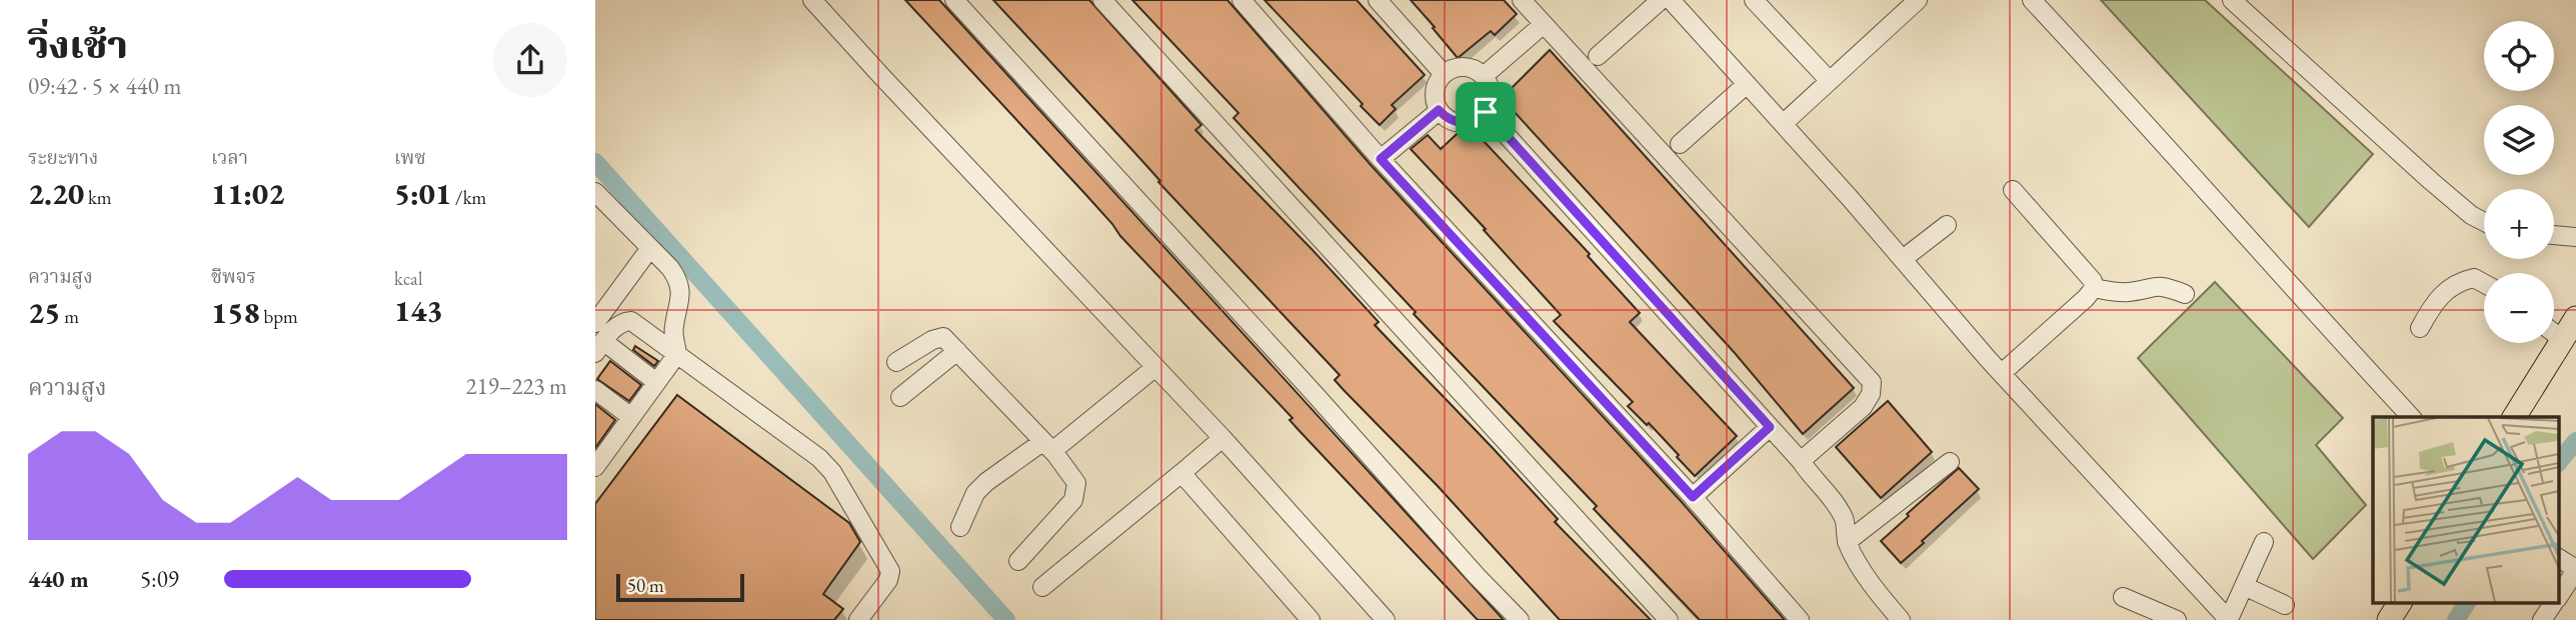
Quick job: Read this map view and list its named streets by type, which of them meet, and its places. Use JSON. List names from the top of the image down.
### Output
{
  "scale_bar": "50 m",
  "page": {
    "heading": ["วิ่งเช้า", "09:42 · 5 × 440 m"],
    "map_buttons": ["+", "−"],
    "stats": [
      ["ระยะทาง", "2.20 km"],
      ["เวลา", "11:02"],
      ["เพซ", "5:01 /km"],
      ["ความสูง", "25 m"],
      ["ชีพจร", "158 bpm"],
      ["kcal", "143"]
    ],
    "chart": ["ความสูง", "219–223 m"],
    "list": [
      {
        "name": "440 m",
        "note": "5:09"
      }
    ],
    "scale": "50 m"
  }
}
